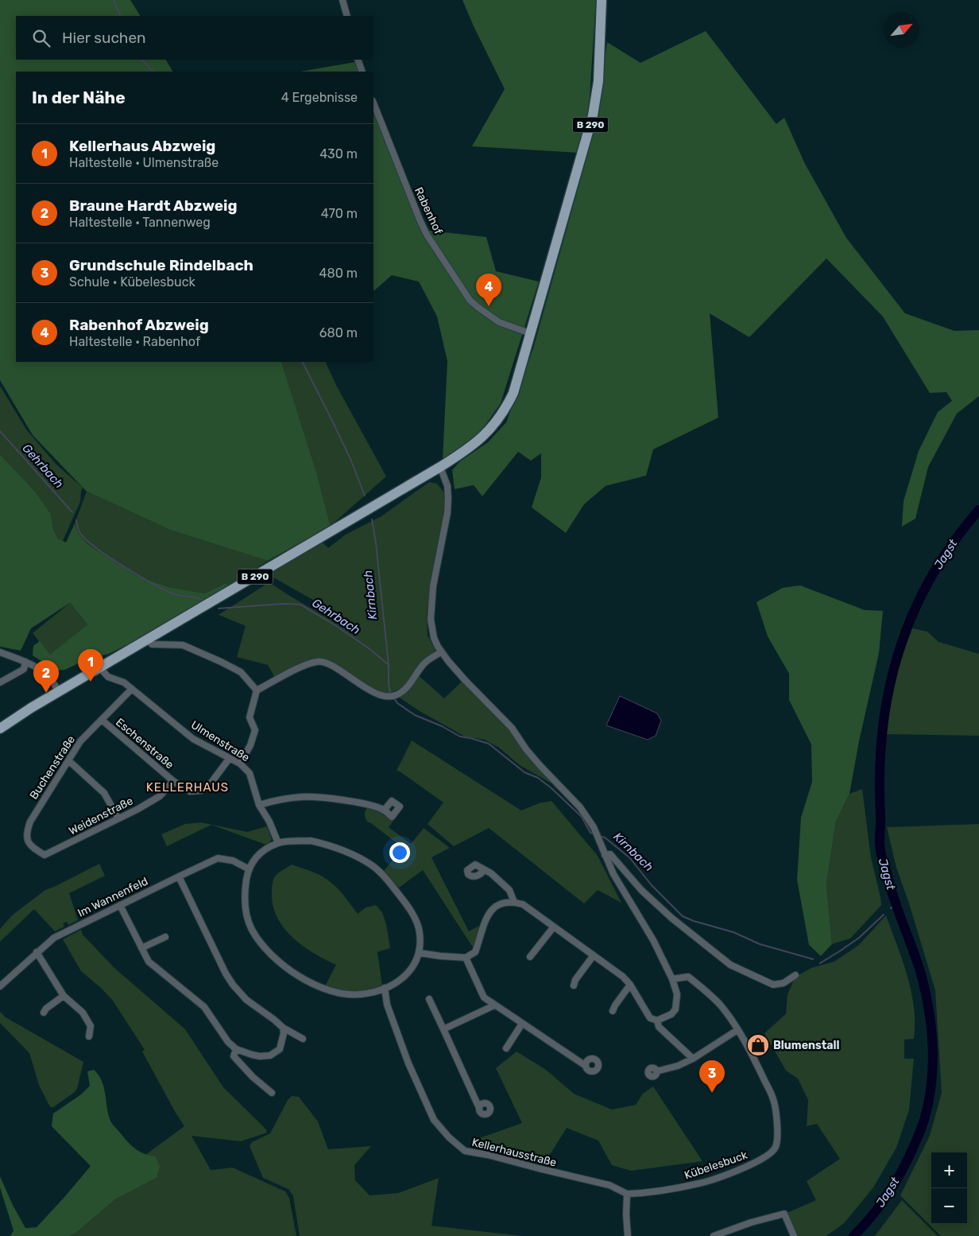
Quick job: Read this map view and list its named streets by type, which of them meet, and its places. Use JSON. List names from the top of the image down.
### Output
{
  "streets": {
    "main road": ["B 290"],
    "street": [
      "Rabenhof",
      "Ulmenstraße",
      "Eschenstraße",
      "Buchenstraße",
      "Weidenstraße",
      "Im Wannenfeld",
      "Kellerhausstraße",
      "Kübelesbuck"
    ]
  },
  "crossings": [
    ["B 290", "Rabenhof"],
    ["B 290", "Ulmenstraße"],
    ["Ulmenstraße", "Eschenstraße"],
    ["Ulmenstraße", "Buchenstraße"],
    ["Eschenstraße", "Buchenstraße"],
    ["Eschenstraße", "Weidenstraße"],
    ["Buchenstraße", "Weidenstraße"],
    ["Kellerhausstraße", "Kübelesbuck"]
  ],
  "districts": ["KELLERHAUS"],
  "water": ["Gehrbach", "Jagst", "Kirnbach"],
  "places": {
    "shop": ["Blumenstall"]
  },
  "north": "top right",
  "page": {
    "search": "Hier suchen",
    "heading": ["In der Nähe", "4 Ergebnisse"],
    "list": [
      {
        "mark": "1",
        "name": "Kellerhaus Abzweig",
        "note": "Haltestelle · Ulmenstraße",
        "value": "430 m"
      },
      {
        "mark": "2",
        "name": "Braune Hardt Abzweig",
        "note": "Haltestelle · Tannenweg",
        "value": "470 m"
      },
      {
        "mark": "3",
        "name": "Grundschule Rindelbach",
        "note": "Schule · Kübelesbuck",
        "value": "480 m"
      },
      {
        "mark": "4",
        "name": "Rabenhof Abzweig",
        "note": "Haltestelle · Rabenhof",
        "value": "680 m"
      }
    ],
    "pins": [
      "4",
      "1",
      "2",
      "3"
    ],
    "map_buttons": ["+", "−"]
  }
}
